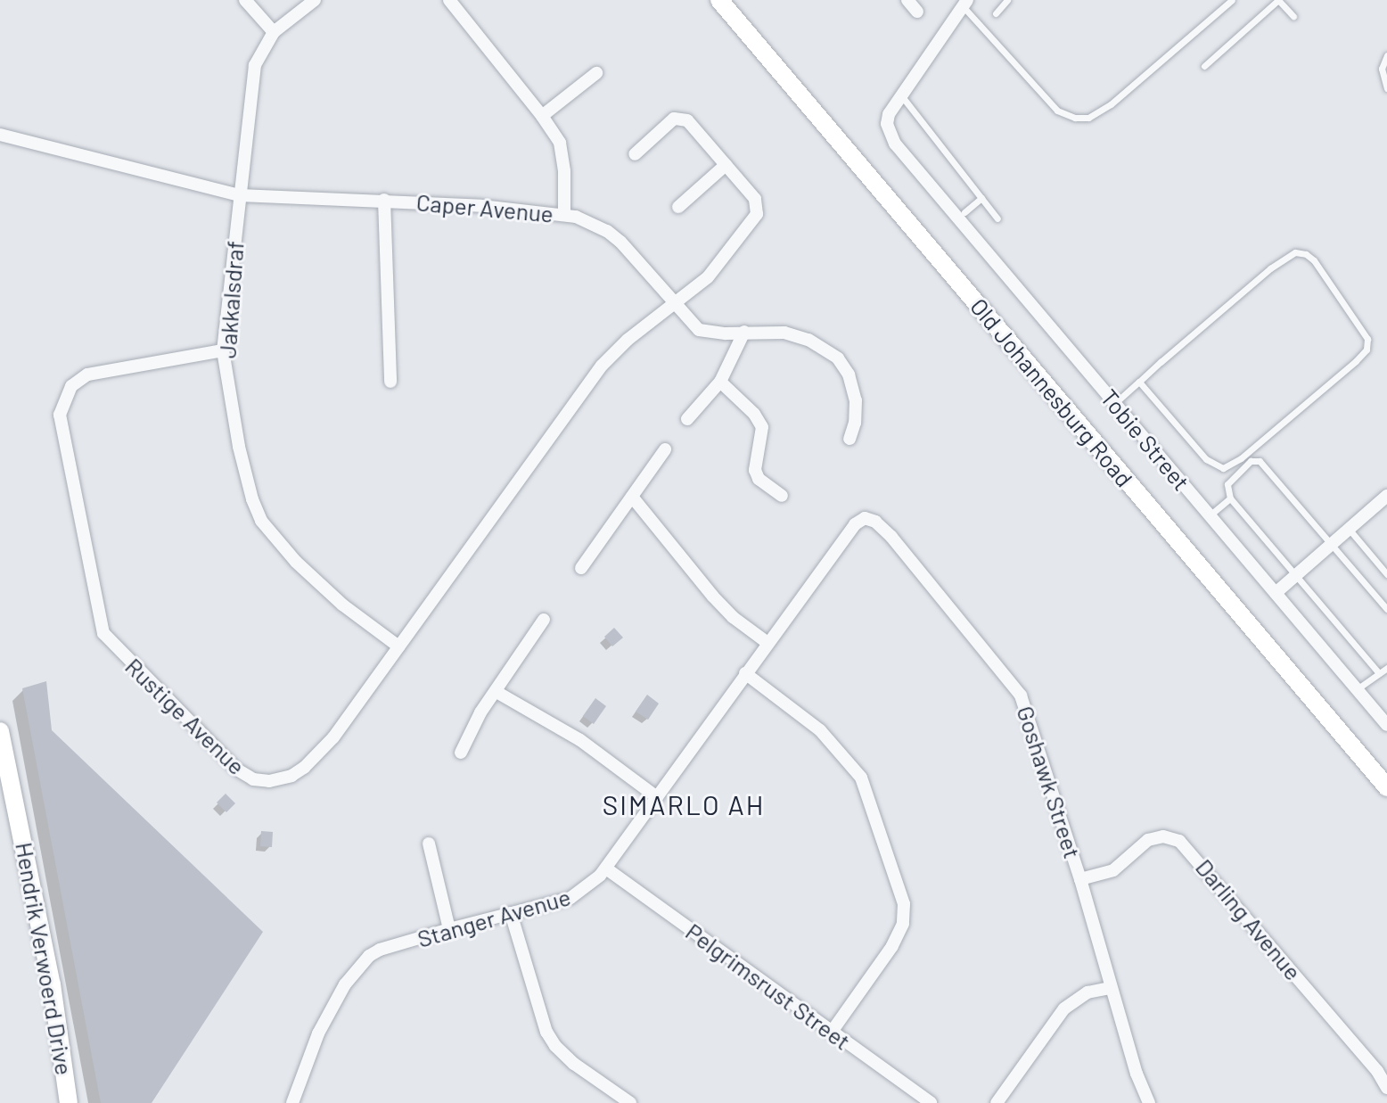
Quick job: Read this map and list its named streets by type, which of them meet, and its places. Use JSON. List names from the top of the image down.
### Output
{
  "streets": {
    "main road": ["Old Johannesburg Road", "Hendrik Verwoerd Drive"],
    "street": [
      "Caper Avenue",
      "Jakkalsdraf",
      "Tobie Street",
      "Rustige Avenue",
      "Goshawk Street",
      "Stanger Avenue",
      "Darling Avenue",
      "Pelgrimsrust Street"
    ]
  },
  "crossings": [
    ["Caper Avenue", "Jakkalsdraf"],
    ["Caper Avenue", "Rustige Avenue"],
    ["Jakkalsdraf", "Rustige Avenue"],
    ["Goshawk Street", "Stanger Avenue"],
    ["Goshawk Street", "Darling Avenue"],
    ["Stanger Avenue", "Pelgrimsrust Street"]
  ],
  "districts": ["SIMARLO AH"]
}
